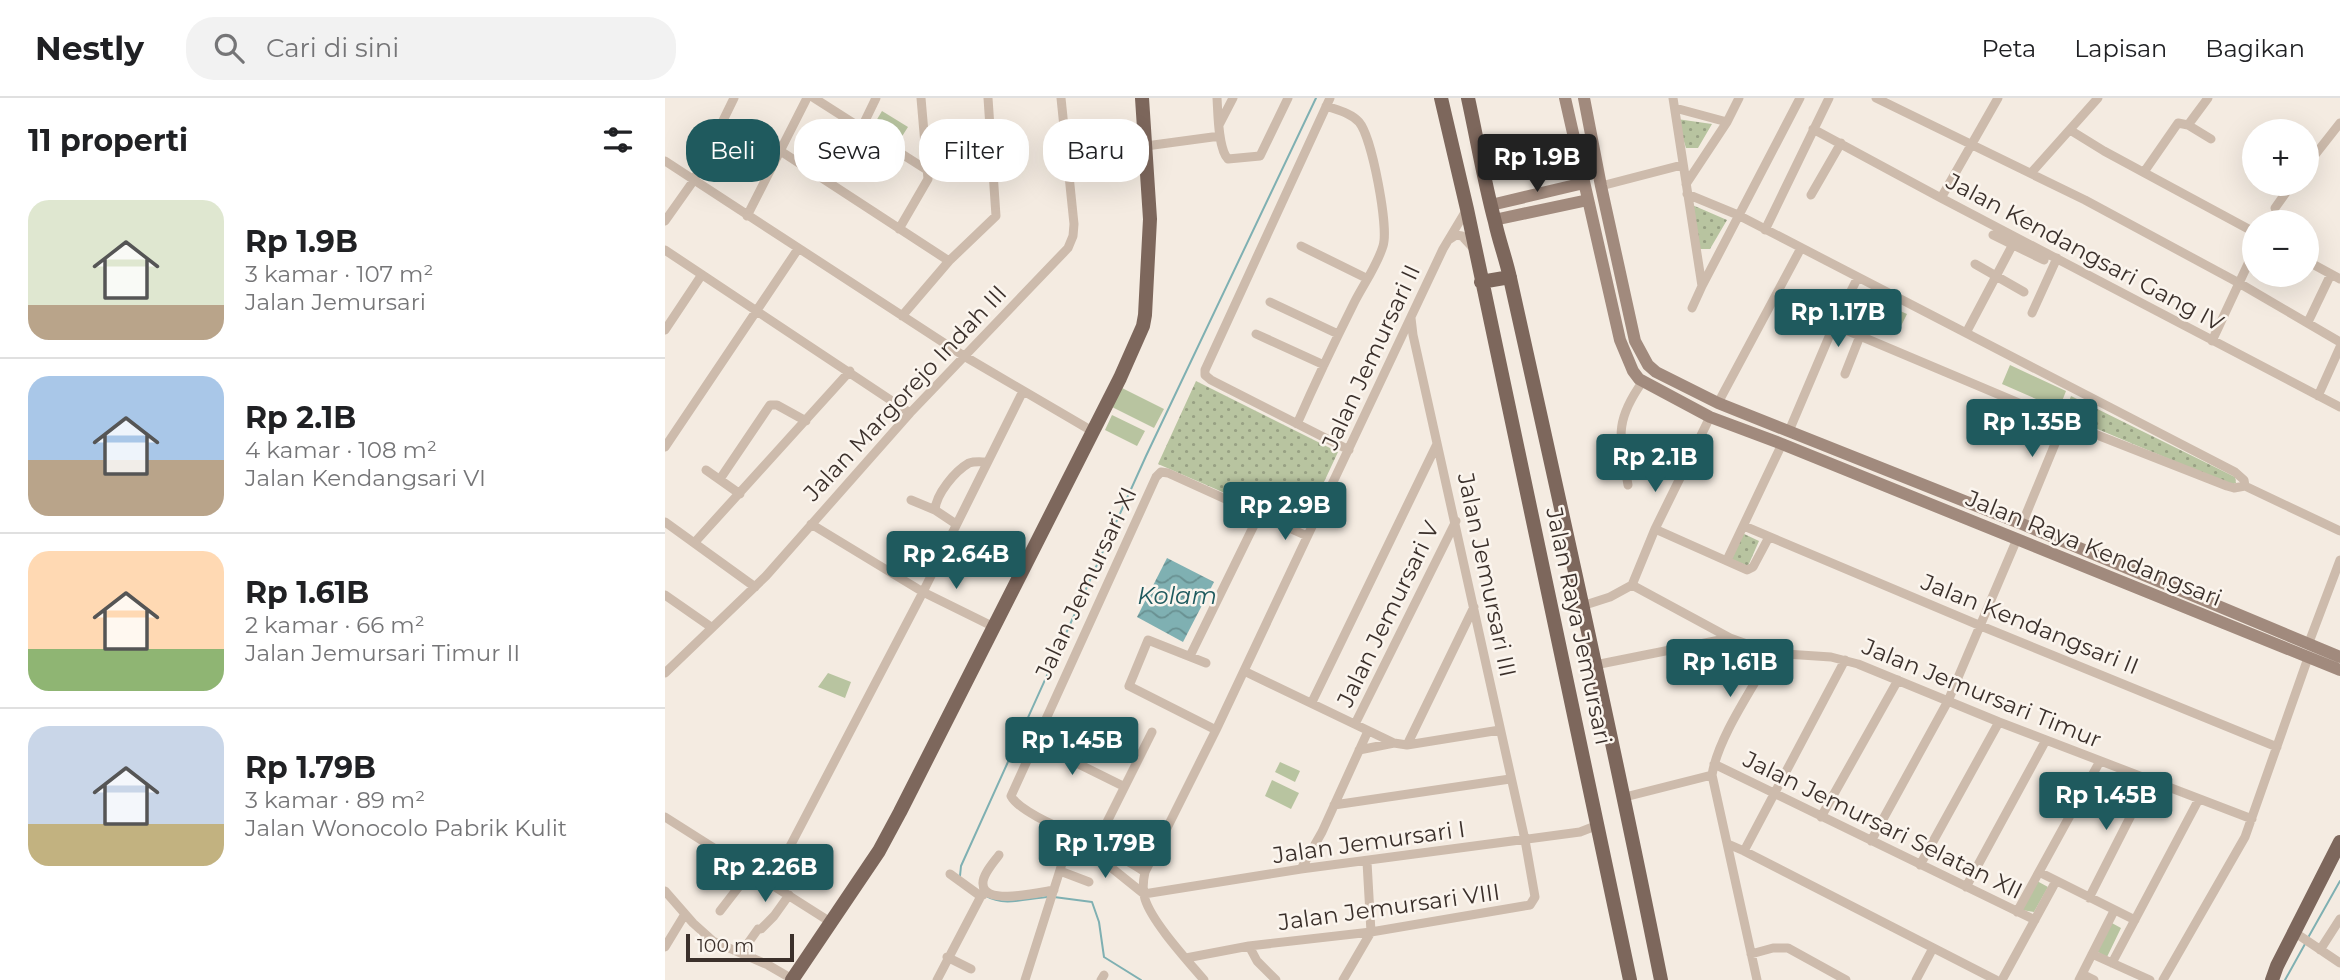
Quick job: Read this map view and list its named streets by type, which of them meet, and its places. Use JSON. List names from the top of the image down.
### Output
{
  "streets": {
    "main road": ["Jalan Raya Kendangsari", "Jalan Raya Jemursari"],
    "street": [
      "Jalan Kendangsari Gang IV",
      "Jalan Jemursari II",
      "Jalan Margorejo Indah III",
      "Jalan Jemursari III",
      "Jalan Jemursari XI",
      "Jalan Jemursari V",
      "Jalan Kendangsari II",
      "Jalan Jemursari Timur",
      "Jalan Jemursari Selatan XII",
      "Jalan Jemursari I",
      "Jalan Jemursari VIII"
    ]
  },
  "crossings": [
    ["Jalan Jemursari II", "Jalan Jemursari III"],
    ["Jalan Jemursari II", "Jalan Raya Jemursari"],
    ["Jalan Jemursari III", "Jalan Jemursari V"],
    ["Jalan Jemursari III", "Jalan Jemursari I"],
    ["Jalan Jemursari III", "Jalan Jemursari VIII"],
    ["Jalan Raya Jemursari", "Jalan Jemursari I"],
    ["Jalan Jemursari I", "Jalan Jemursari VIII"]
  ],
  "water": ["Kolam"],
  "scale_bar": "100 m",
  "page": {
    "header": "Nestly",
    "search": "Cari di sini",
    "nav": ["Peta", "Lapisan", "Bagikan"],
    "heading": "11 properti",
    "map_buttons": ["+", "−"],
    "chip": [
      "Beli",
      "Sewa",
      "Filter",
      "Baru"
    ],
    "price": [
      "Rp 1.9B",
      "Rp 1.17B",
      "Rp 1.35B",
      "Rp 2.1B",
      "Rp 2.9B",
      "Rp 2.64B",
      "Rp 1.61B",
      "Rp 1.45B",
      "Rp 1.45B",
      "Rp 1.79B",
      "Rp 2.26B"
    ],
    "list": [
      {
        "name": "Rp 1.9B",
        "note": "3 kamar · 107 m² · Jalan Jemursari"
      },
      {
        "name": "Rp 2.1B",
        "note": "4 kamar · 108 m² · Jalan Kendangsari VI"
      },
      {
        "name": "Rp 1.61B",
        "note": "2 kamar · 66 m² · Jalan Jemursari Timur II"
      },
      {
        "name": "Rp 1.79B",
        "note": "3 kamar · 89 m² · Jalan Wonocolo Pabrik Kulit"
      }
    ],
    "scale": "100 m"
  }
}
